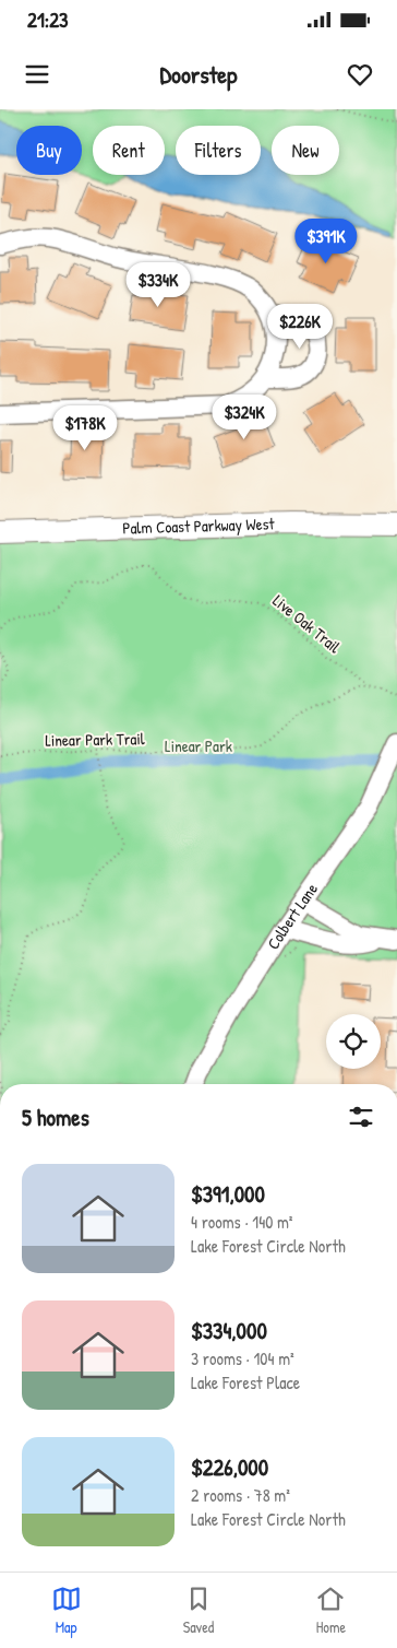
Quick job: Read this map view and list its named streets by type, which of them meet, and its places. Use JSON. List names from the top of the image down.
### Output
{
  "streets": {
    "main road": ["Palm Coast Parkway West"],
    "street": ["Colbert Lane"],
    "path": ["Live Oak Trail", "Linear Park Trail"]
  },
  "crossings": [
    ["Live Oak Trail", "Linear Park Trail"]
  ],
  "parks": ["Linear Park"],
  "page": {
    "status": "21:23",
    "header": "Doorstep",
    "chip": [
      "Buy",
      "Rent",
      "Filters",
      "New"
    ],
    "price": [
      "$391K",
      "$334K",
      "$226K",
      "$324K",
      "$178K"
    ],
    "heading": "5 homes",
    "list": [
      {
        "name": "$391,000",
        "note": "4 rooms · 140 m² · Lake Forest Circle North"
      },
      {
        "name": "$334,000",
        "note": "3 rooms · 104 m² · Lake Forest Place"
      },
      {
        "name": "$226,000",
        "note": "2 rooms · 78 m² · Lake Forest Circle North"
      }
    ],
    "tabs": ["Map", "Saved", "Home"]
  }
}
